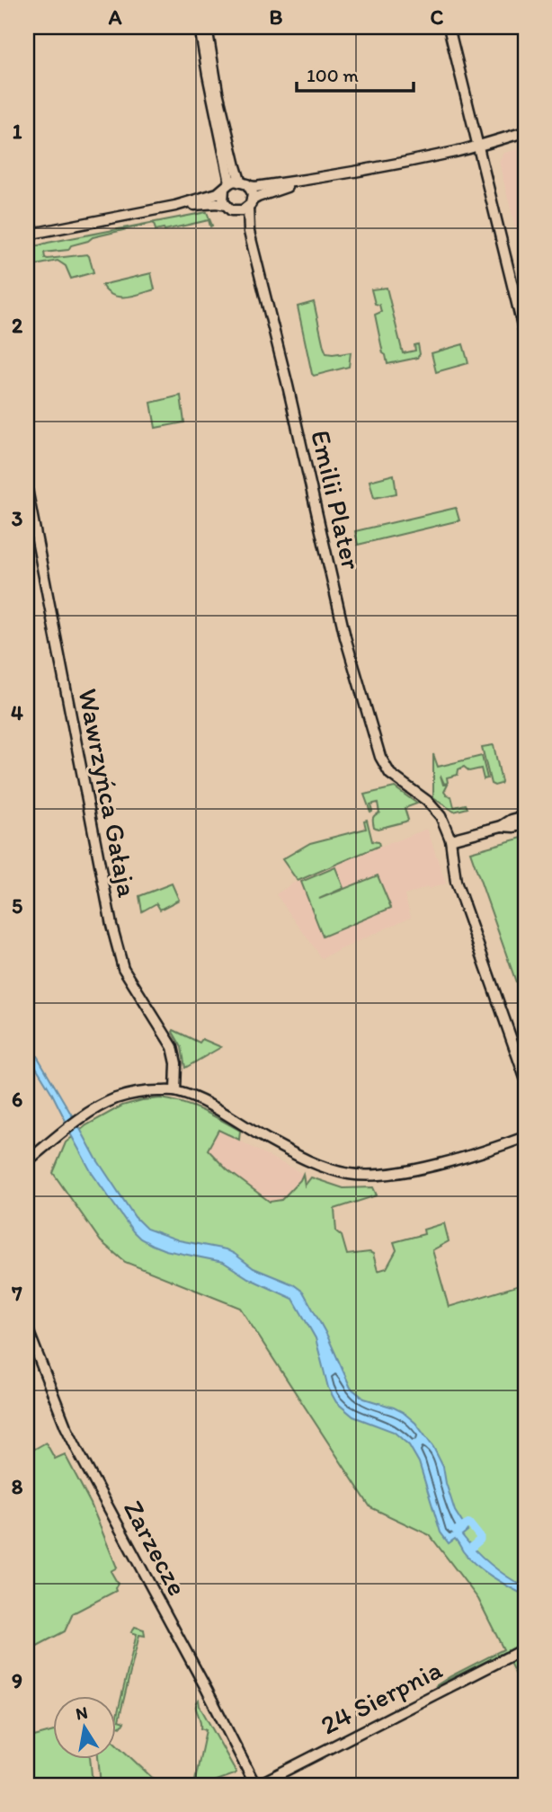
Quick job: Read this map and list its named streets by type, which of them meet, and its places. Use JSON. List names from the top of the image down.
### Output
{
  "streets": {
    "street": [
      "Emilii Plater",
      "Wawrzyńca Gałaja",
      "Zarzecze",
      "24 Sierpnia"
    ]
  },
  "crossings": [
    ["Zarzecze", "24 Sierpnia"]
  ],
  "scale_bar": "100 m",
  "north": "top",
  "grid": {
    "columns": ["A", "B", "C"],
    "rows": [
      "1",
      "2",
      "3",
      "4",
      "5",
      "6",
      "7",
      "8",
      "9"
    ]
  }
}
